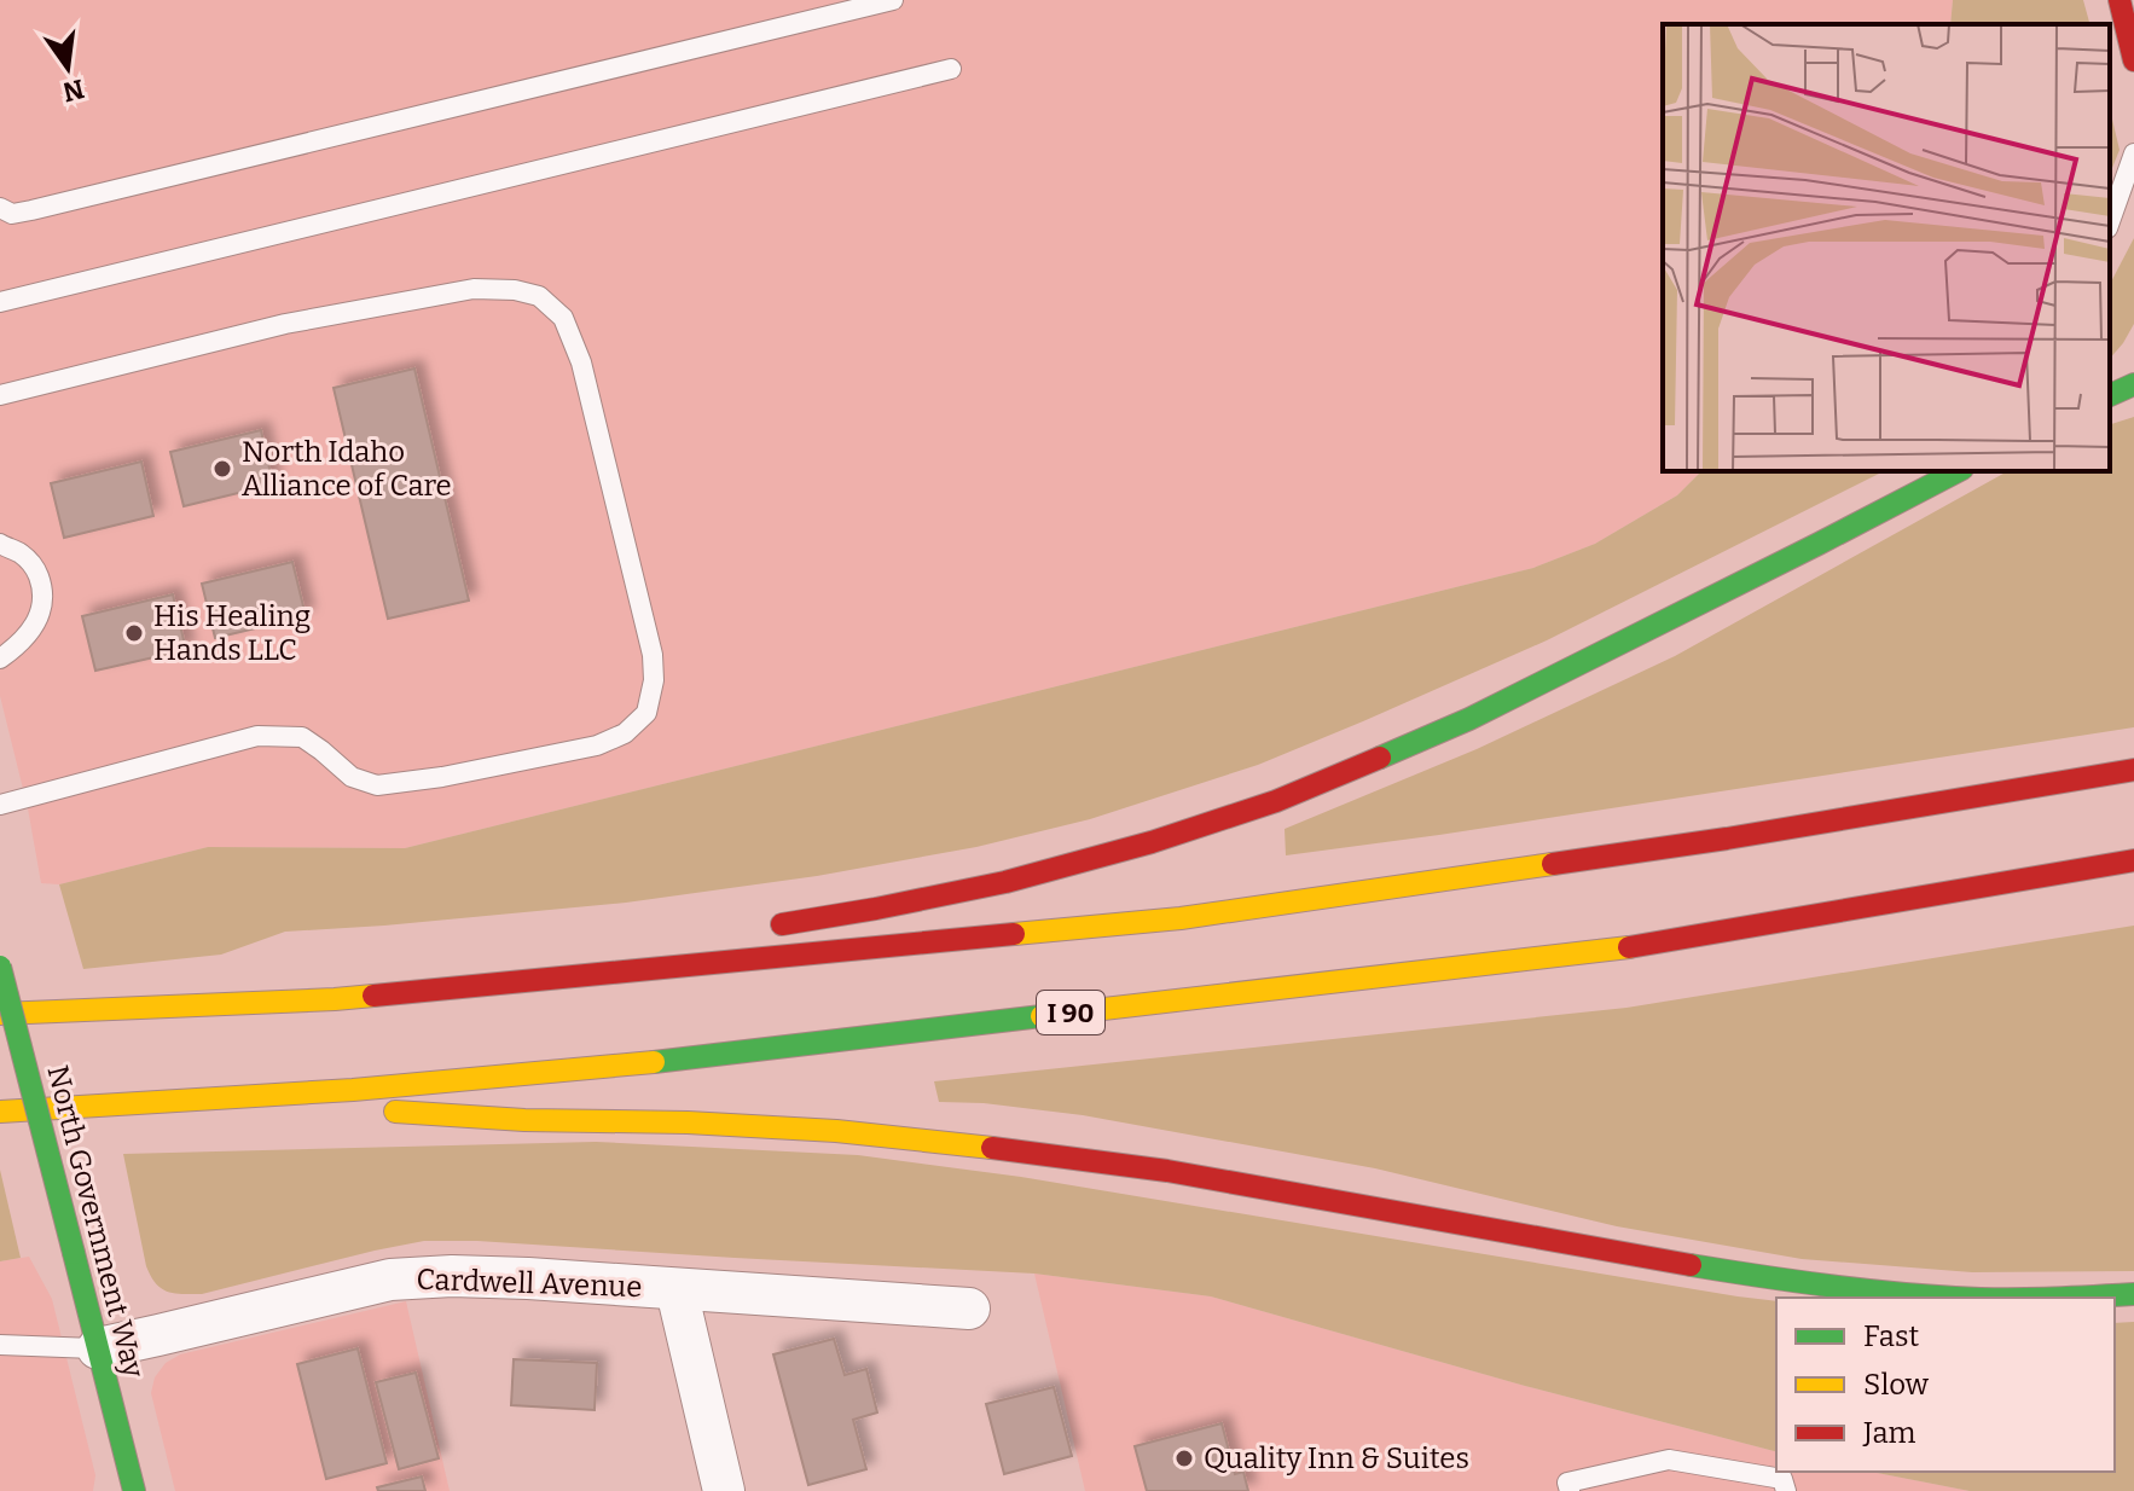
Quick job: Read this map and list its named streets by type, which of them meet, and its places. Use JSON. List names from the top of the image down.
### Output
{
  "streets": {
    "main road": ["I 90", "North Government Way"],
    "street": ["Cardwell Avenue"]
  },
  "crossings": [
    ["North Government Way", "Cardwell Avenue"]
  ],
  "places": ["North Idaho Alliance of Care", "His Healing Hands LLC", "Quality Inn & Suites"],
  "legend": ["Fast", "Slow", "Jam"],
  "north": "bottom"
}
